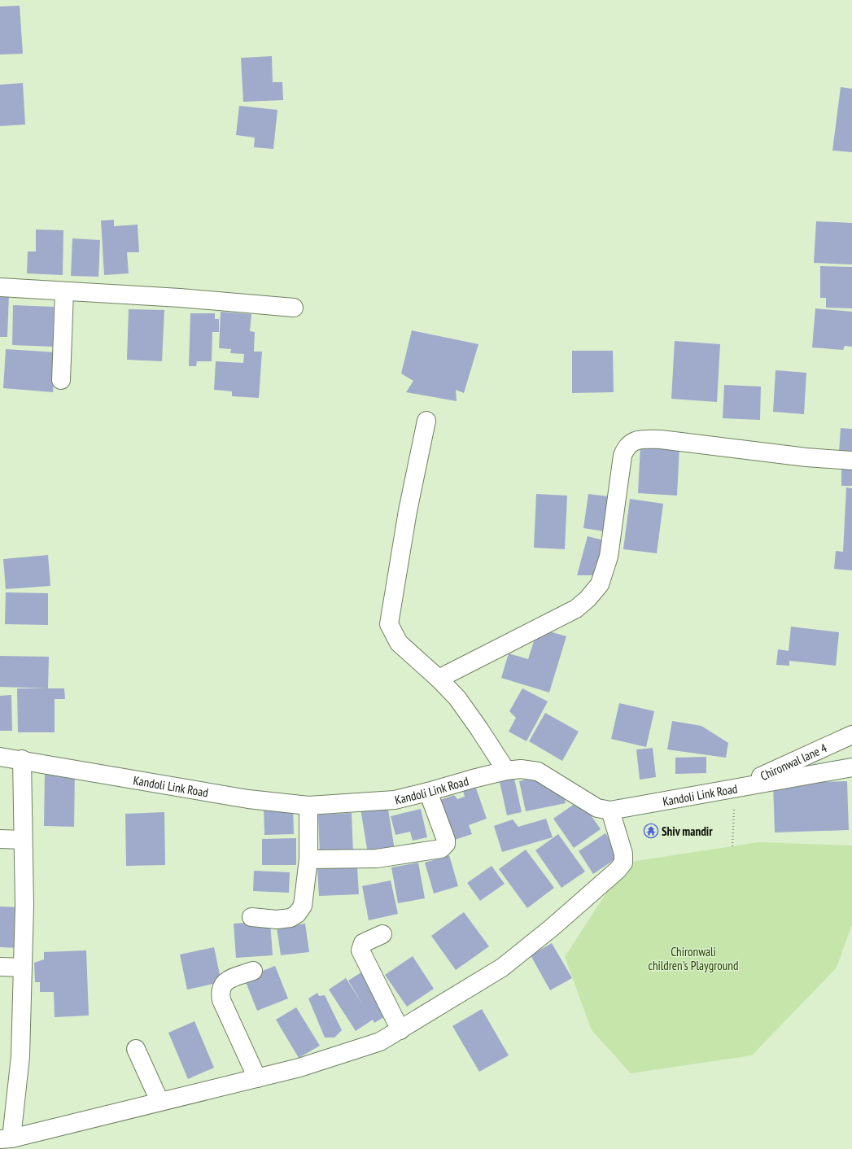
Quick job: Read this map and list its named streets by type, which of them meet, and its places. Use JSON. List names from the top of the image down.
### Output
{
  "streets": {
    "street": ["Chironwal lane 4", "Kandoli Link Road"]
  },
  "crossings": [
    ["Chironwal lane 4", "Kandoli Link Road"]
  ],
  "parks": ["Chironwali children's Playground"],
  "places": {
    "temple": ["Shiv mandir"]
  }
}
